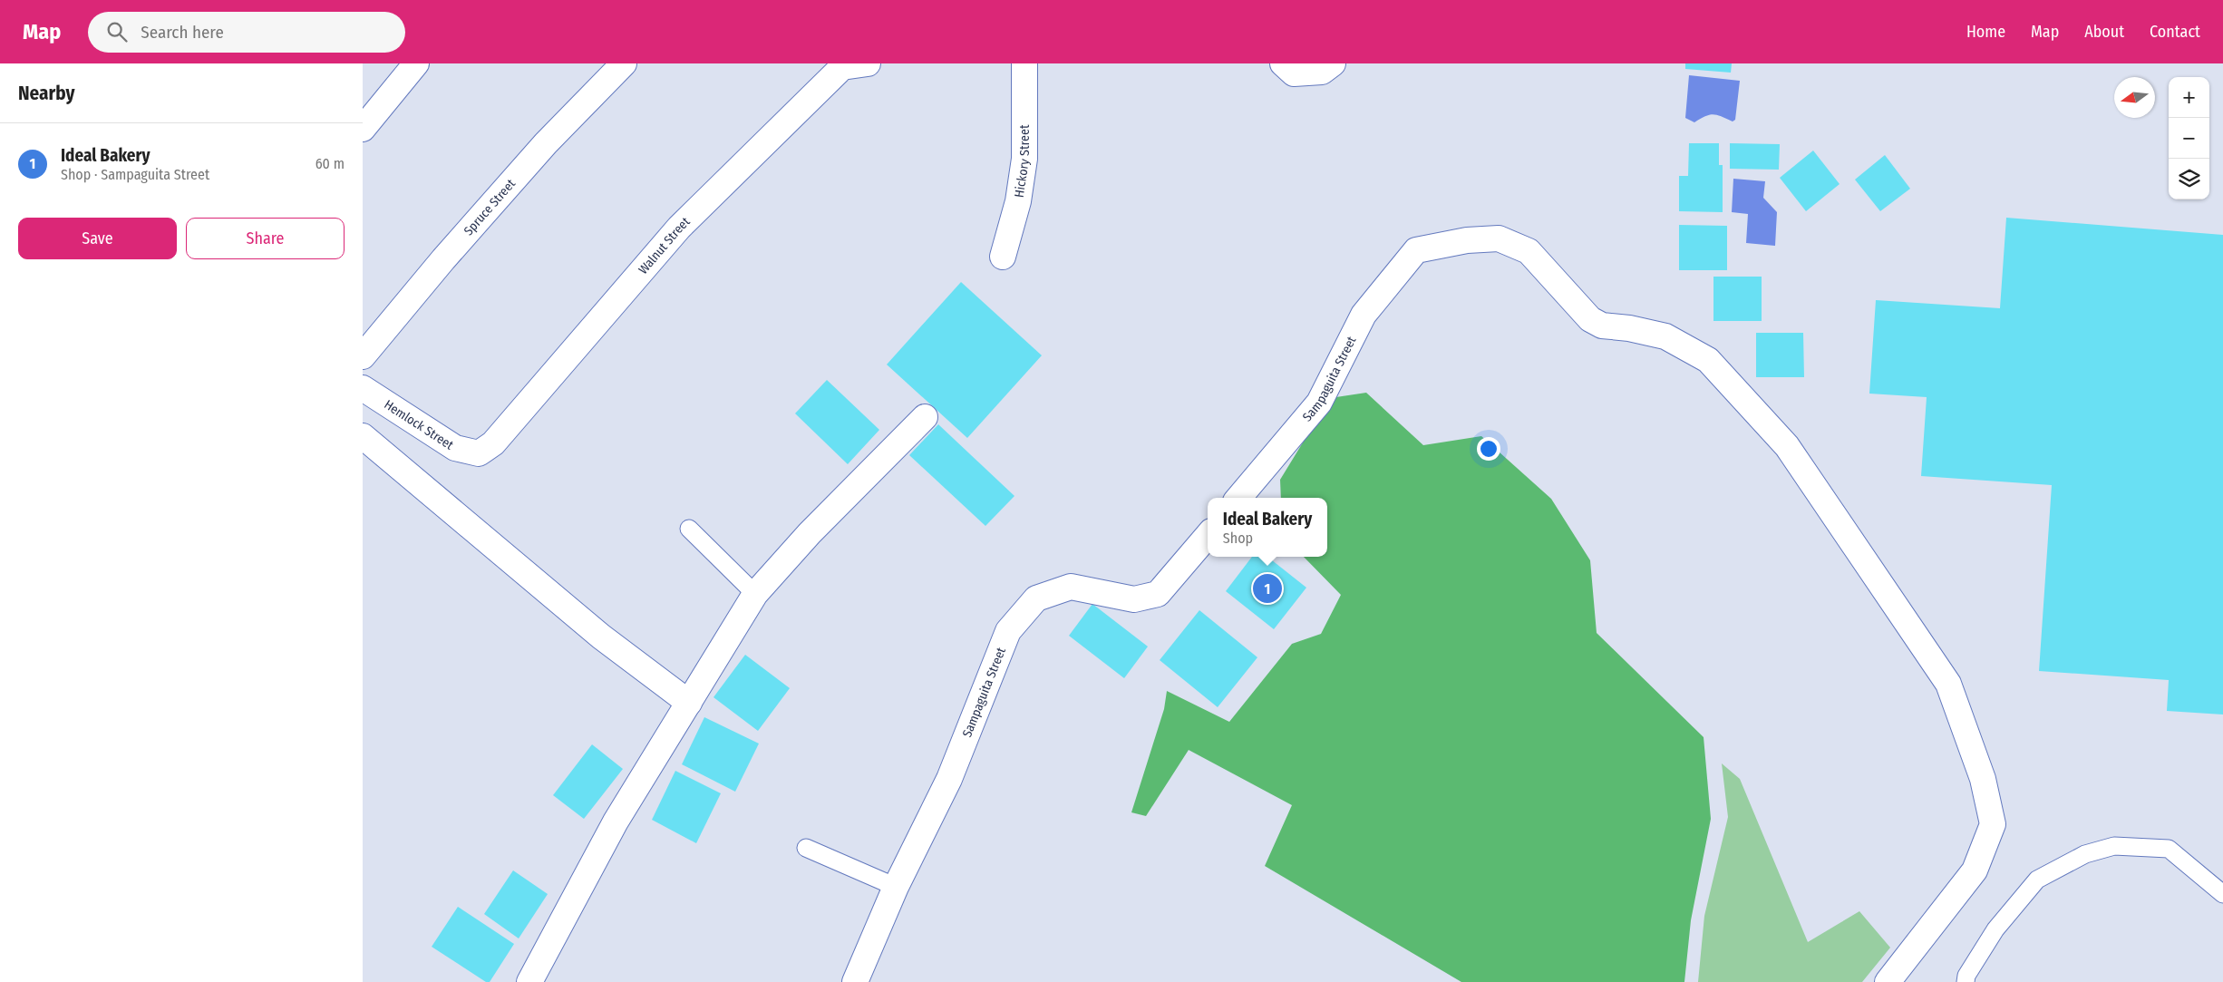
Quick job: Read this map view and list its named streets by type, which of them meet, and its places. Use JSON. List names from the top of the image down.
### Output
{
  "streets": {
    "street": [
      "Hickory Street",
      "Spruce Street",
      "Walnut Street",
      "Sampaguita Street",
      "Hemlock Street"
    ]
  },
  "crossings": [
    ["Walnut Street", "Hemlock Street"]
  ],
  "north": "left",
  "page": {
    "header": "Map",
    "search": "Search here",
    "nav": [
      "Home",
      "Map",
      "About",
      "Contact"
    ],
    "heading": "Nearby",
    "map_buttons": ["+", "−"],
    "list": [
      {
        "mark": "1",
        "name": "Ideal Bakery",
        "note": "Shop · Sampaguita Street",
        "value": "60 m"
      }
    ],
    "buttons": ["Save", "Share"],
    "popup": ["Ideal Bakery", "Shop"],
    "pins": "1"
  }
}
